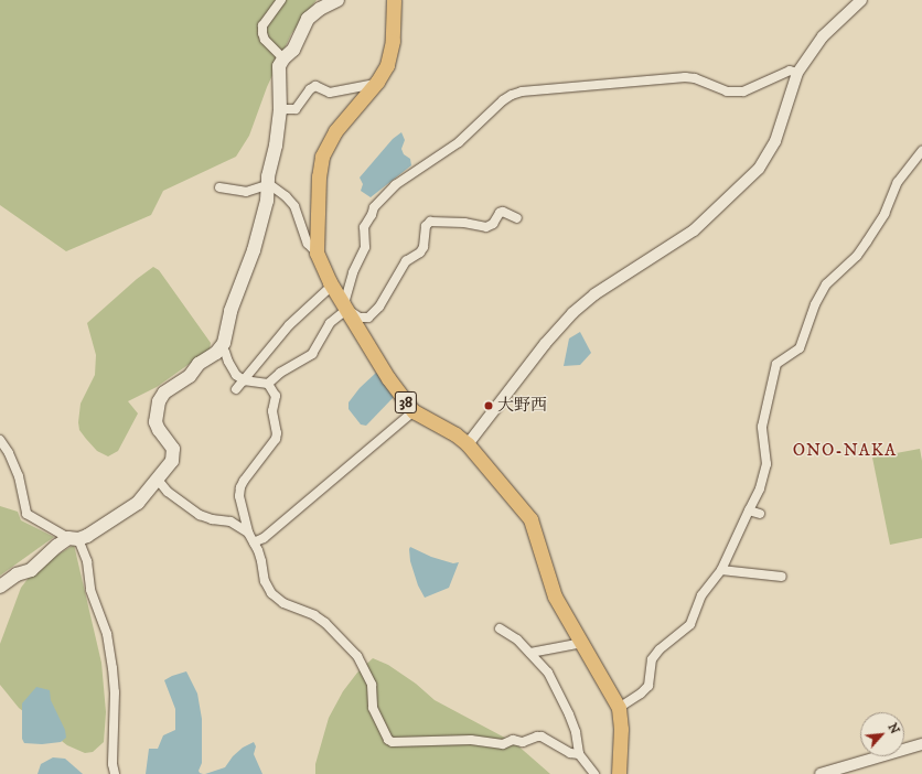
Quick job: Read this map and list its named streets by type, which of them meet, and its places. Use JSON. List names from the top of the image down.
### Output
{
  "streets": {
    "main road": ["38"]
  },
  "districts": ["ONO-NAKA"],
  "places": ["大野西"],
  "north": "top right"
}
